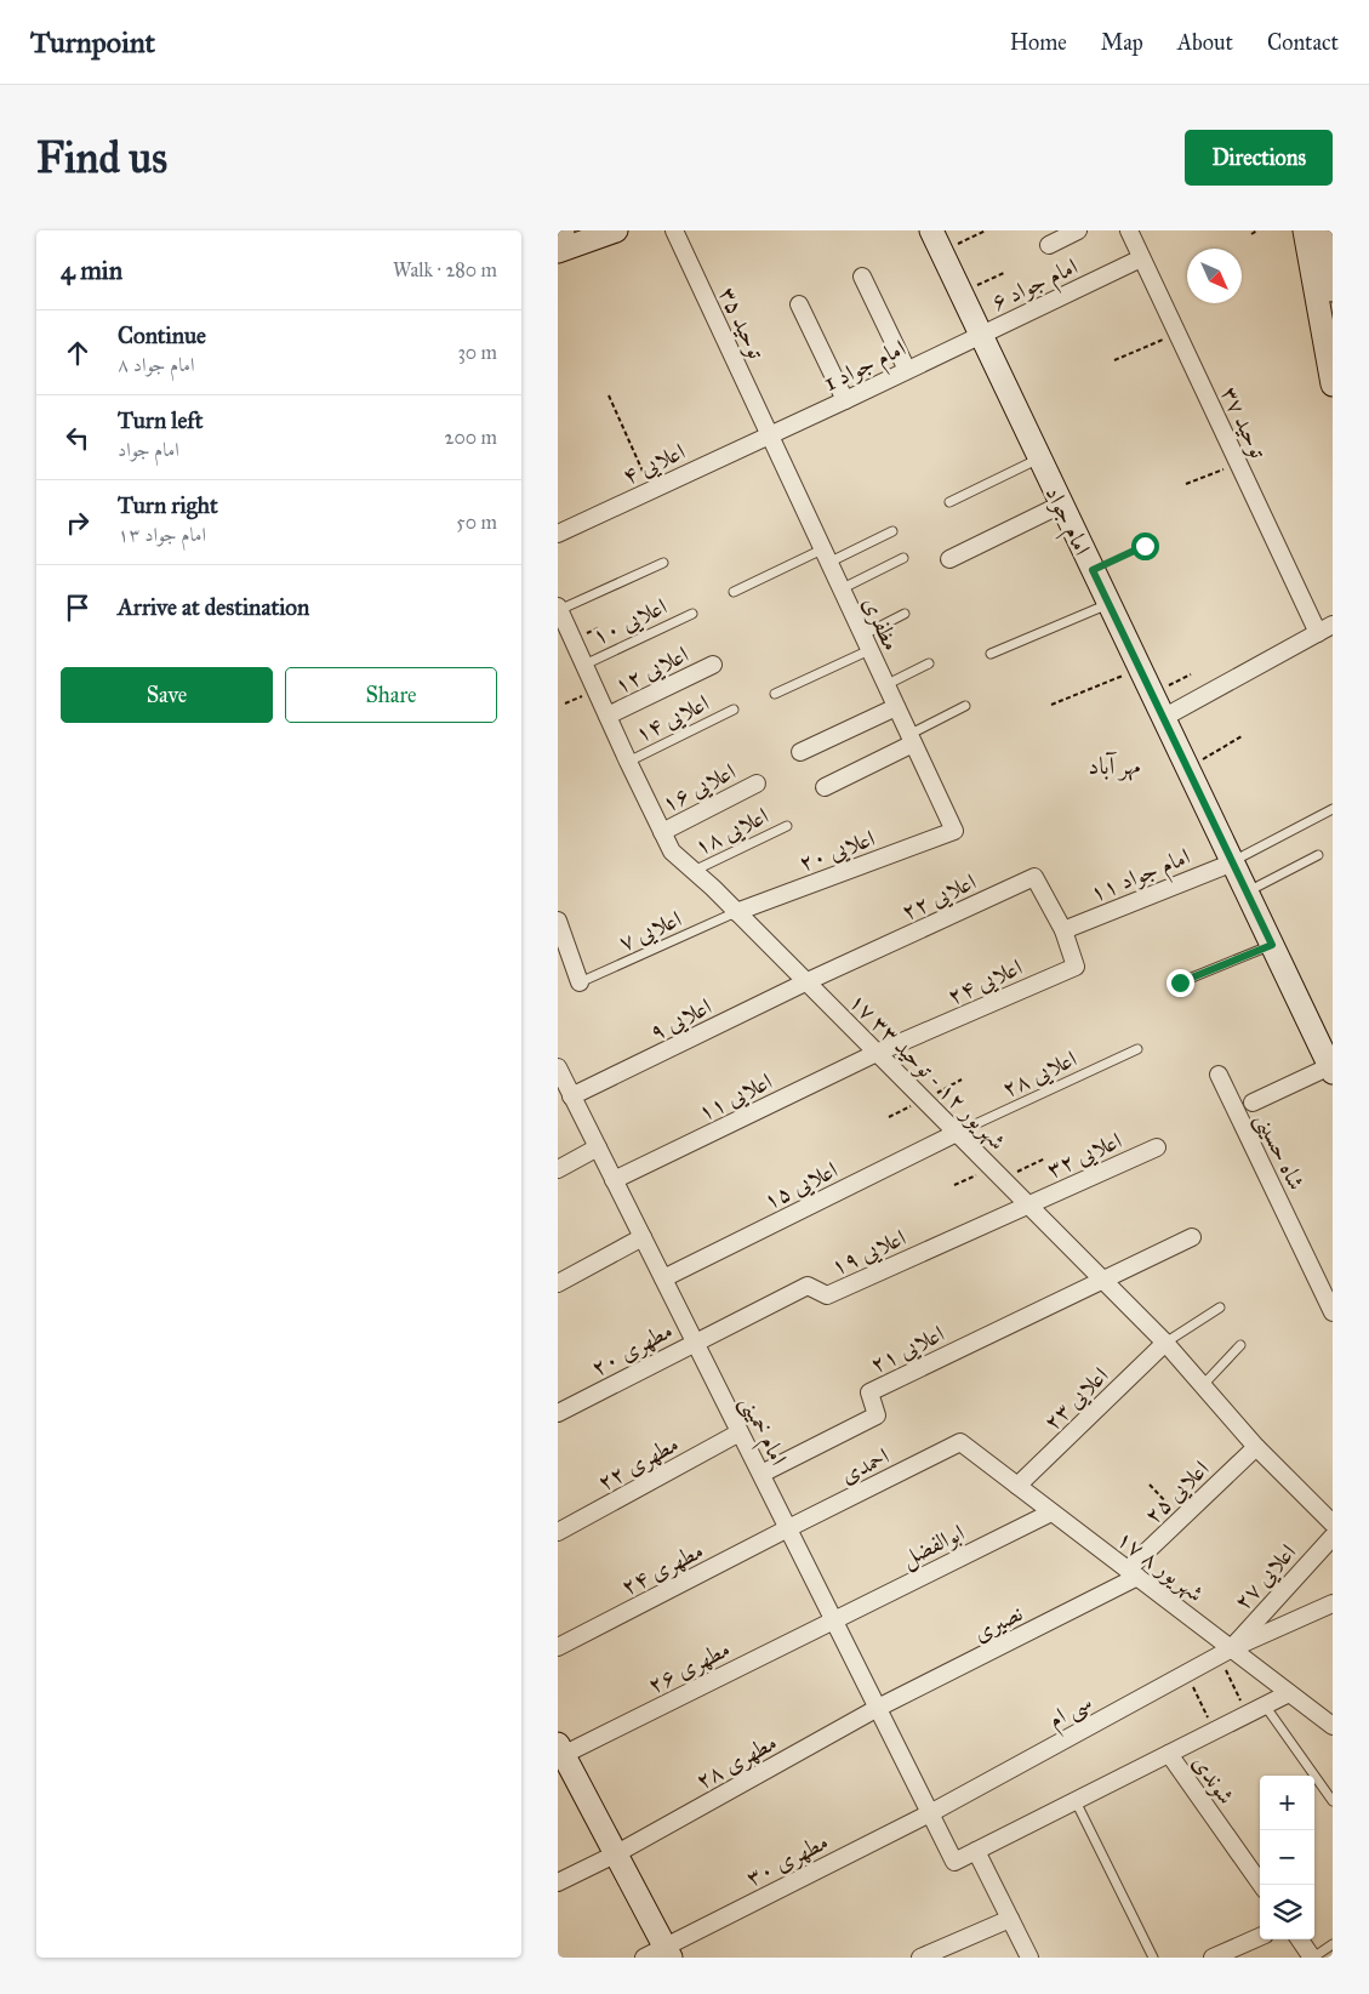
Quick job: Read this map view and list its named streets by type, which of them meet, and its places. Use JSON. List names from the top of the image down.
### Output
{
  "streets": {
    "street": [
      "امام جواد ۶",
      "توحید ۳۵",
      "امام جواد 1",
      "توحید ۳۷",
      "اعلایی ۴",
      "امام جواد",
      "مظفری",
      "اعلایی ۱۲",
      "اعلایی ۱۶",
      "اعلایی ۲۰",
      "امام جواد ۱۱",
      "اعلایی ۲۲",
      "اعلایی ۲۴",
      "اعلایی ۹",
      "۱۷ شهریور ۱۲ - توحید ۳۳",
      "اعلایی ۱۱",
      "شاه حسینی",
      "اعلایی ۳۲",
      "اعلایی ۱۵",
      "اعلایی ۱۹",
      "مطهری ۲۰",
      "اعلایی ۲۱",
      "اعلایی ۲۳",
      "امام خمینی",
      "مطهری ۲۲",
      "احمدی",
      "اعلایی ۲۵",
      "ابوالفضل",
      "۱۷ شهریور ۸",
      "مطهری ۲۴",
      "اعلایی ۲۷",
      "نصیری",
      "مطهری ۲۶",
      "سی ام",
      "مطهری ۲۸",
      "شوندی",
      "مطهری ۳۰"
    ],
    "lane": [
      "اعلایی ۱۰",
      "اعلایی ۱۴",
      "اعلایی ۱۸",
      "اعلایی ۷",
      "اعلایی ۲۸"
    ]
  },
  "crossings": [
    ["امام جواد ۶", "امام جواد 1"],
    ["امام جواد ۶", "توحید ۳۷"],
    ["امام جواد ۶", "امام جواد"],
    ["توحید ۳۵", "امام جواد 1"],
    ["توحید ۳۵", "اعلایی ۴"],
    ["توحید ۳۵", "مظفری"],
    ["امام جواد 1", "اعلایی ۴"],
    ["امام جواد 1", "امام جواد"],
    ["امام جواد 1", "مظفری"],
    ["اعلایی ۴", "مظفری"],
    ["امام جواد", "امام جواد ۱۱"],
    ["اعلایی ۱۰", "۱۷ شهریور ۱۲ - توحید ۳۳"],
    ["مظفری", "اعلایی ۲۰"],
    ["اعلایی ۱۲", "۱۷ شهریور ۱۲ - توحید ۳۳"],
    ["اعلایی ۱۴", "۱۷ شهریور ۱۲ - توحید ۳۳"],
    ["اعلایی ۱۶", "۱۷ شهریور ۱۲ - توحید ۳۳"],
    ["اعلایی ۱۸", "۱۷ شهریور ۱۲ - توحید ۳۳"],
    ["اعلایی ۲۰", "اعلایی ۷"],
    ["اعلایی ۲۰", "۱۷ شهریور ۱۲ - توحید ۳۳"],
    ["امام جواد ۱۱", "اعلایی ۲۲"],
    ["امام جواد ۱۱", "اعلایی ۲۴"],
    ["اعلایی ۲۲", "اعلایی ۲۴"],
    ["اعلایی ۲۲", "اعلایی ۹"],
    ["اعلایی ۲۲", "۱۷ شهریور ۱۲ - توحید ۳۳"],
    ["اعلایی ۷", "۱۷ شهریور ۱۲ - توحید ۳۳"],
    ["اعلایی ۲۴", "۱۷ شهریور ۱۲ - توحید ۳۳"],
    ["اعلایی ۲۴", "اعلایی ۱۱"],
    ["اعلایی ۹", "۱۷ شهریور ۱۲ - توحید ۳۳"],
    ["اعلایی ۹", "امام خمینی"],
    ["۱۷ شهریور ۱۲ - توحید ۳۳", "اعلایی ۲۸"],
    ["۱۷ شهریور ۱۲ - توحید ۳۳", "اعلایی ۱۱"],
    ["۱۷ شهریور ۱۲ - توحید ۳۳", "اعلایی ۳۲"],
    ["۱۷ شهریور ۱۲ - توحید ۳۳", "اعلایی ۱۵"],
    ["۱۷ شهریور ۱۲ - توحید ۳۳", "اعلایی ۱۹"],
    ["۱۷ شهریور ۱۲ - توحید ۳۳", "اعلایی ۲۱"],
    ["۱۷ شهریور ۱۲ - توحید ۳۳", "اعلایی ۲۳"],
    ["۱۷ شهریور ۱۲ - توحید ۳۳", "اعلایی ۲۵"],
    ["اعلایی ۲۸", "اعلایی ۱۵"],
    ["اعلایی ۱۱", "امام خمینی"],
    ["اعلایی ۳۲", "اعلایی ۱۹"],
    ["اعلایی ۱۵", "امام خمینی"],
    ["اعلایی ۱۹", "مطهری ۲۰"],
    ["اعلایی ۱۹", "امام خمینی"],
    ["مطهری ۲۰", "امام خمینی"],
    ["اعلایی ۲۱", "امام خمینی"],
    ["اعلایی ۲۳", "۱۷ شهریور ۸"],
    ["امام خمینی", "مطهری ۲۲"],
    ["امام خمینی", "احمدی"],
    ["امام خمینی", "ابوالفضل"],
    ["امام خمینی", "مطهری ۲۴"],
    ["امام خمینی", "نصیری"],
    ["امام خمینی", "مطهری ۲۶"],
    ["امام خمینی", "سی ام"],
    ["امام خمینی", "مطهری ۲۸"],
    ["امام خمینی", "مطهری ۳۰"],
    ["احمدی", "۱۷ شهریور ۸"],
    ["احمدی", "مطهری ۲۴"],
    ["اعلایی ۲۵", "۱۷ شهریور ۸"],
    ["اعلایی ۲۵", "نصیری"],
    ["ابوالفضل", "۱۷ شهریور ۸"],
    ["ابوالفضل", "مطهری ۲۶"],
    ["۱۷ شهریور ۸", "اعلایی ۲۷"],
    ["۱۷ شهریور ۸", "نصیری"],
    ["۱۷ شهریور ۸", "سی ام"],
    ["اعلایی ۲۷", "سی ام"],
    ["نصیری", "مطهری ۲۸"],
    ["سی ام", "مطهری ۳۰"]
  ],
  "districts": ["مهر آباد"],
  "north": "bottom right",
  "page": {
    "header": "Turnpoint",
    "nav": [
      "Home",
      "Map",
      "About",
      "Contact"
    ],
    "buttons": [
      "Directions",
      ["Save", "Share"]
    ],
    "title": "Find us",
    "heading": ["4 min", "Walk · 280 m"],
    "list": [
      ["Continue", "امام جواد ۸", "30 m"],
      ["Turn left", "امام جواد", "200 m"],
      ["Turn right", "امام جواد ۱۳", "50 m"],
      "Arrive at destination"
    ],
    "map_buttons": ["+", "−"]
  }
}
